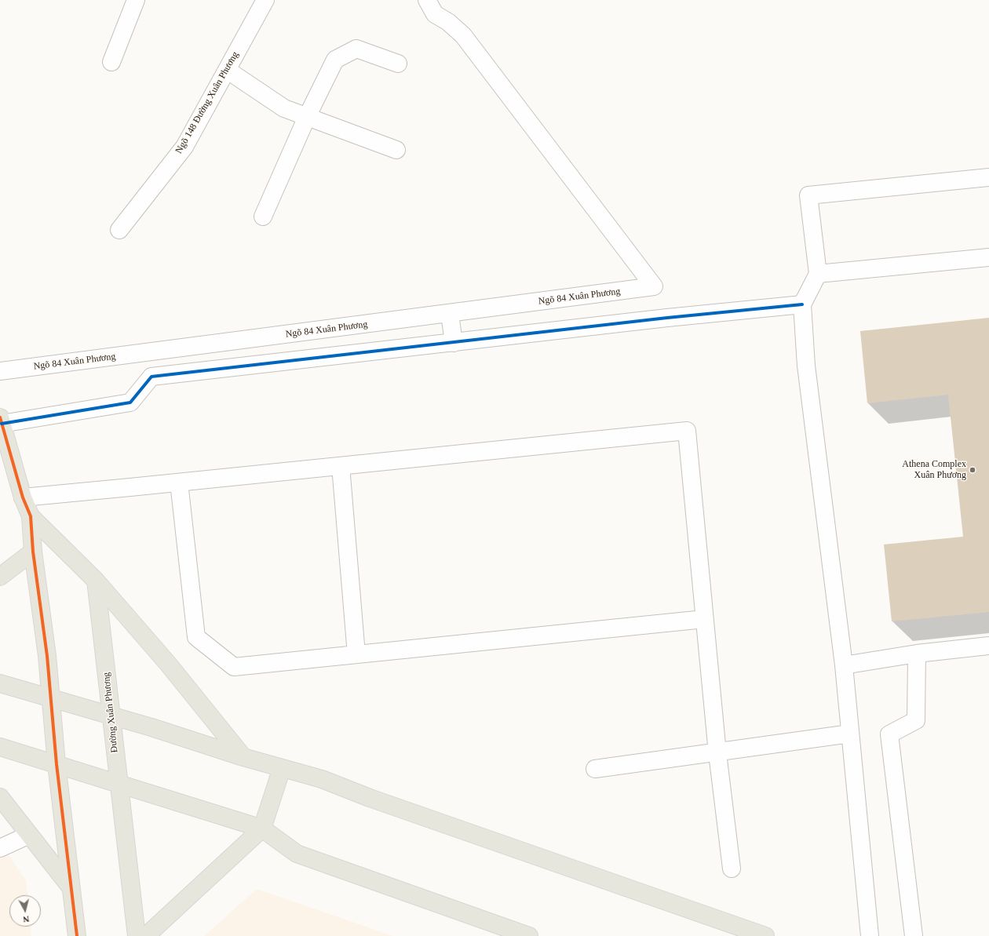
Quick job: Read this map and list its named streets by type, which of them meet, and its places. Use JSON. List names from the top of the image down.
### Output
{
  "streets": {
    "main road": ["Đường Xuân Phương"],
    "street": ["Ngõ 148 Đường Xuân Phương", "Ngõ 84 Xuân Phương"]
  },
  "places": ["Athena Complex Xuân Phương"],
  "north": "bottom"
}
